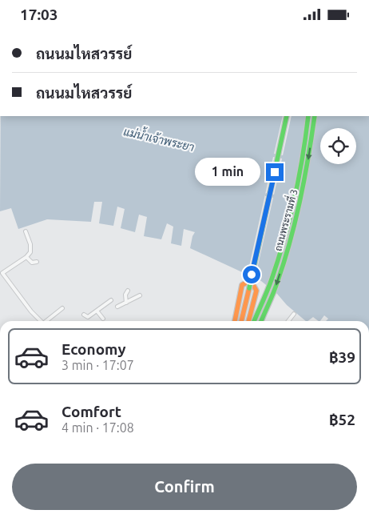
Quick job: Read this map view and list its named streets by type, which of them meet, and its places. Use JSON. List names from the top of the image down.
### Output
{
  "streets": {
    "main road": ["ถนนพระรามที่ 3"]
  },
  "water": ["แม่น้ำเจ้าพระยา"],
  "page": {
    "status": "17:03",
    "banner": ["ถนนมไหสวรรย์", "ถนนมไหสวรรย์"],
    "bubble": "1 min",
    "list": [
      {
        "name": "Economy",
        "note": "3 min · 17:07",
        "value": "฿39"
      },
      {
        "name": "Comfort",
        "note": "4 min · 17:08",
        "value": "฿52"
      }
    ],
    "buttons": "Confirm"
  }
}
